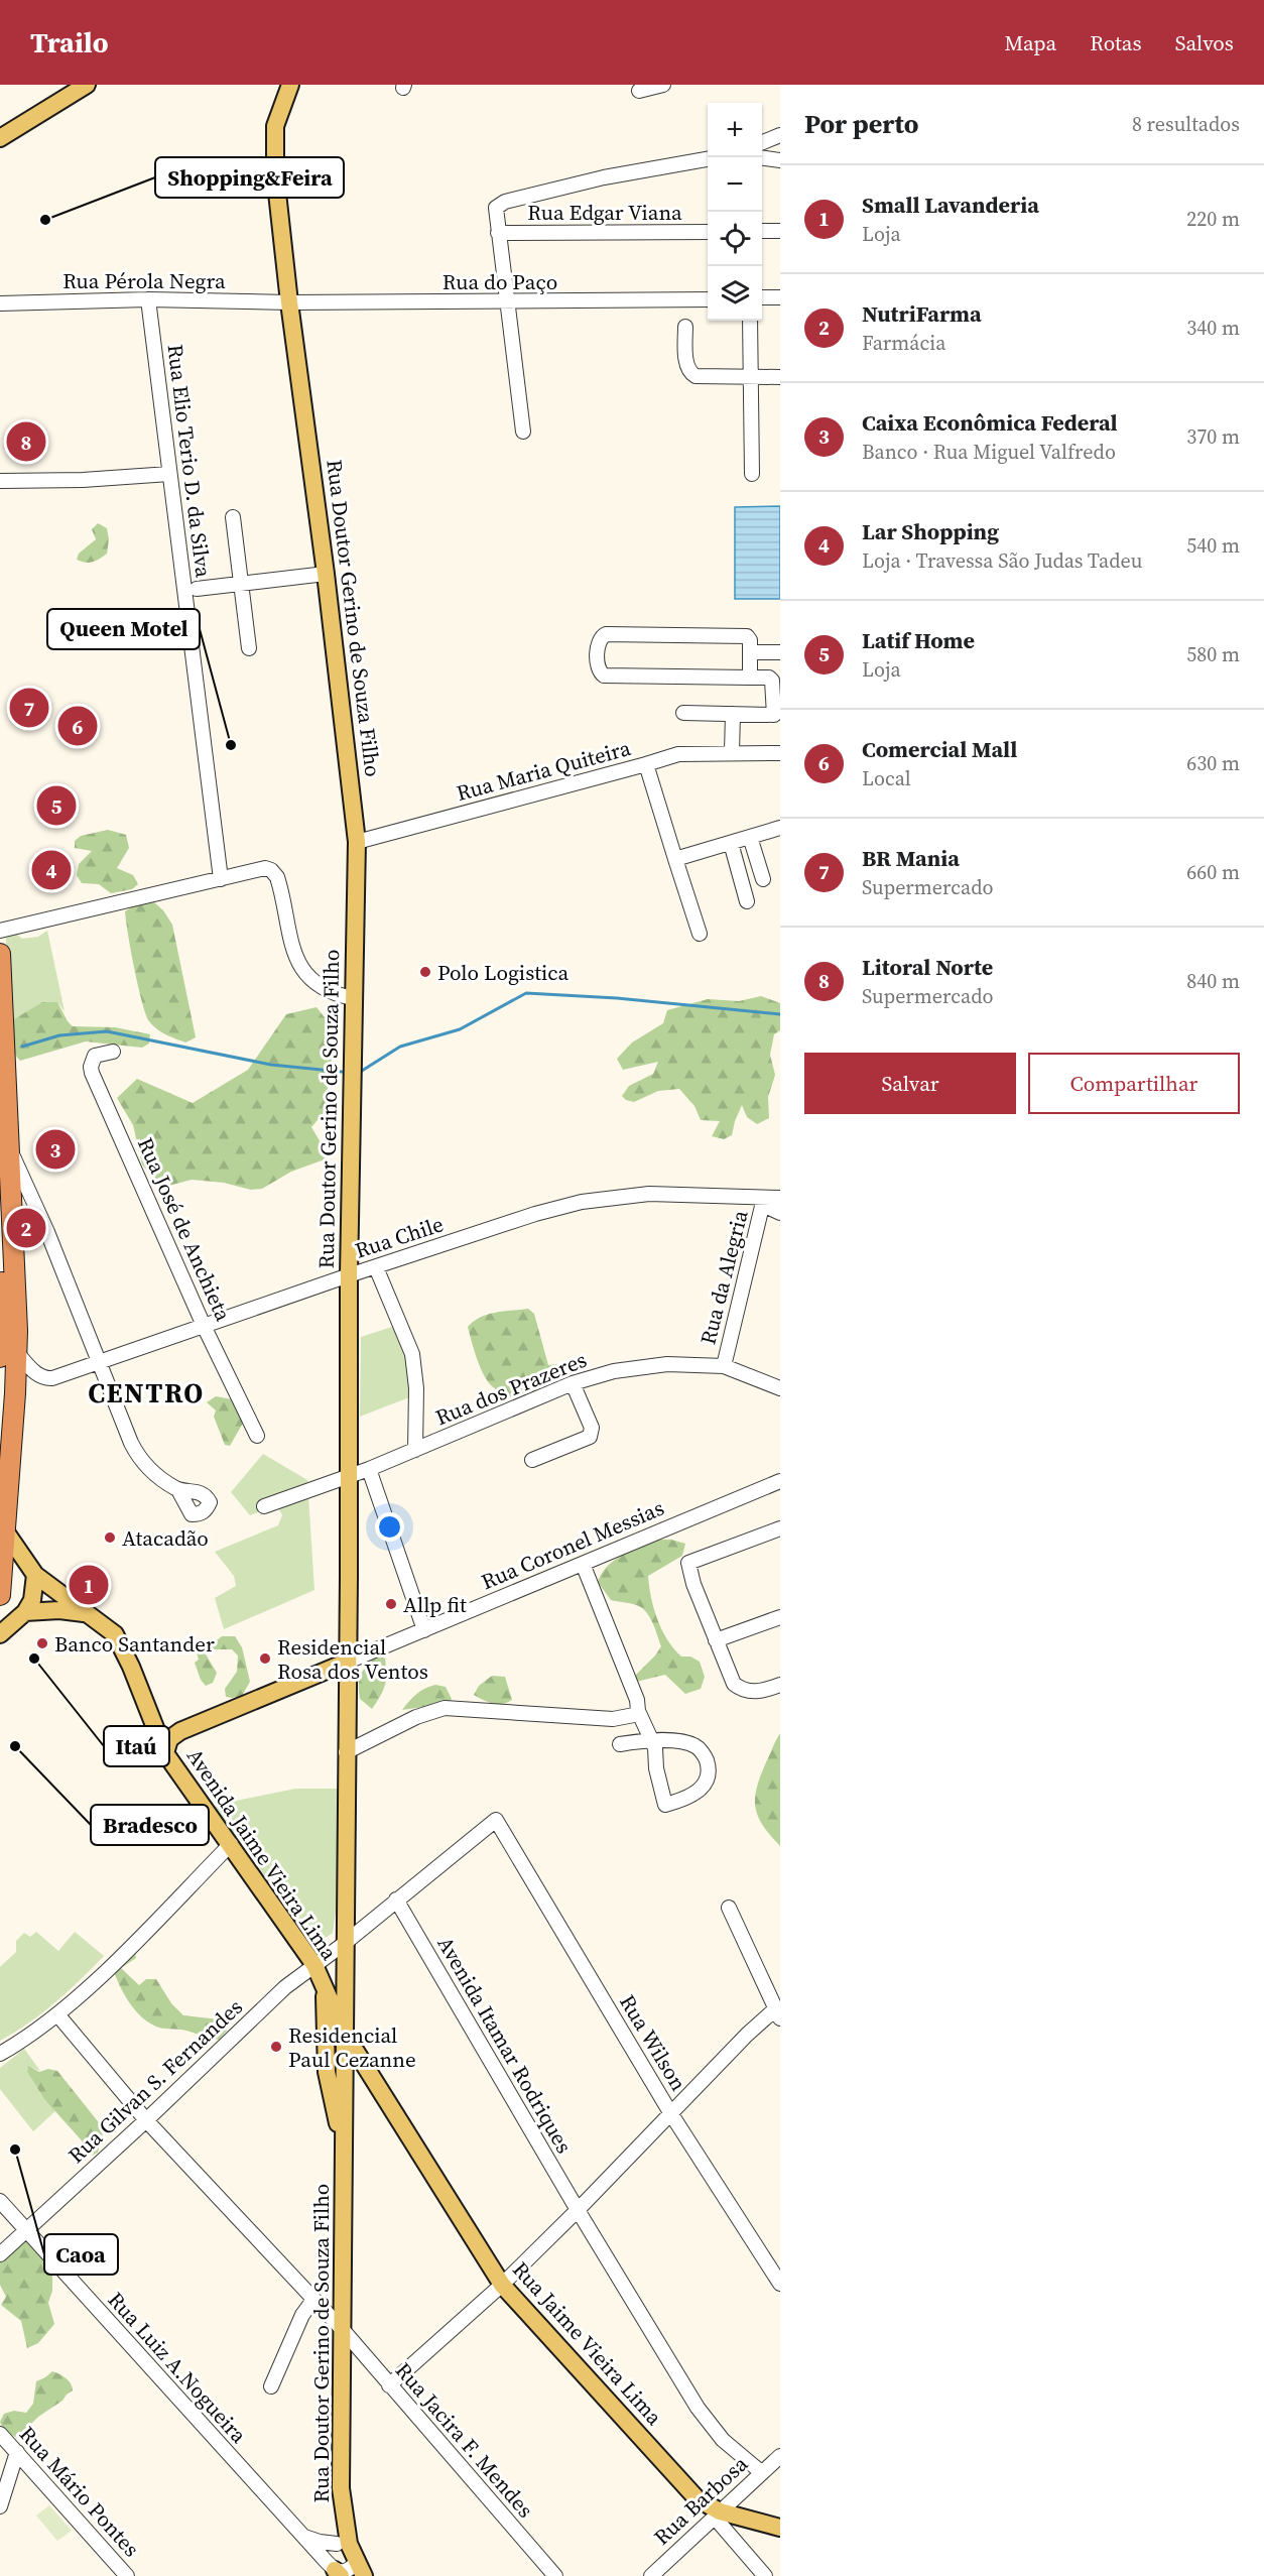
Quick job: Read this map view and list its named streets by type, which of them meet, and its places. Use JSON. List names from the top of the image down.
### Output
{
  "streets": {
    "main road": ["Rua Doutor Gerino de Souza Filho", "Avenida Jaime Vieira Lima", "Rua Jaime Vieira Lima"],
    "street": [
      "Rua Edgar Viana",
      "Rua Pérola Negra",
      "Rua do Paço",
      "Rua Elio Terio D. da Silva",
      "Rua Maria Quiteira",
      "Rua José de Anchieta",
      "Rua Chile",
      "Rua da Alegria",
      "Rua dos Prazeres",
      "Rua Coronel Messias",
      "Rua Wilson",
      "Avenida Itamar Rodriques",
      "Rua Gilvan S. Fernandes",
      "Rua Luiz A.Nogueira",
      "Rua Jacira F. Mendes",
      "Rua Mário Pontes",
      "Rua Barbosa"
    ]
  },
  "crossings": [
    ["Rua Pérola Negra", "Rua do Paço"],
    ["Rua Pérola Negra", "Rua Elio Terio D. da Silva"],
    ["Rua Pérola Negra", "Rua Doutor Gerino de Souza Filho"],
    ["Rua do Paço", "Rua Doutor Gerino de Souza Filho"],
    ["Rua Doutor Gerino de Souza Filho", "Rua Maria Quiteira"],
    ["Rua Doutor Gerino de Souza Filho", "Rua Chile"],
    ["Rua Doutor Gerino de Souza Filho", "Rua dos Prazeres"],
    ["Rua Doutor Gerino de Souza Filho", "Rua Coronel Messias"],
    ["Rua Doutor Gerino de Souza Filho", "Avenida Jaime Vieira Lima"],
    ["Rua Doutor Gerino de Souza Filho", "Rua Gilvan S. Fernandes"],
    ["Rua Doutor Gerino de Souza Filho", "Rua Jaime Vieira Lima"],
    ["Rua Doutor Gerino de Souza Filho", "Rua Jacira F. Mendes"],
    ["Rua José de Anchieta", "Rua Chile"],
    ["Rua Chile", "Rua da Alegria"],
    ["Rua da Alegria", "Rua dos Prazeres"],
    ["Avenida Jaime Vieira Lima", "Rua Gilvan S. Fernandes"],
    ["Avenida Jaime Vieira Lima", "Rua Jaime Vieira Lima"],
    ["Rua Wilson", "Rua Gilvan S. Fernandes"],
    ["Avenida Itamar Rodriques", "Rua Gilvan S. Fernandes"],
    ["Avenida Itamar Rodriques", "Rua Barbosa"],
    ["Rua Gilvan S. Fernandes", "Rua Luiz A.Nogueira"],
    ["Rua Gilvan S. Fernandes", "Rua Jacira F. Mendes"],
    ["Rua Jaime Vieira Lima", "Rua Barbosa"]
  ],
  "districts": ["CENTRO"],
  "places": [
    "Shopping&Feira",
    "Queen Motel",
    "Polo Logistica",
    "Atacadão",
    "Allp fit",
    "Banco Santander",
    "Itaú",
    "Residencial Rosa dos Ventos",
    "Bradesco",
    "Residencial Paul Cezanne",
    "Caoa"
  ],
  "page": {
    "header": "Trailo",
    "nav": ["Mapa", "Rotas", "Salvos"],
    "heading": ["Por perto", "8 resultados"],
    "map_buttons": ["+", "−"],
    "list": [
      {
        "mark": "1",
        "name": "Small Lavanderia",
        "note": "Loja",
        "value": "220 m"
      },
      {
        "mark": "2",
        "name": "NutriFarma",
        "note": "Farmácia",
        "value": "340 m"
      },
      {
        "mark": "3",
        "name": "Caixa Econômica Federal",
        "note": "Banco · Rua Miguel Valfredo",
        "value": "370 m"
      },
      {
        "mark": "4",
        "name": "Lar Shopping",
        "note": "Loja · Travessa São Judas Tadeu",
        "value": "540 m"
      },
      {
        "mark": "5",
        "name": "Latif Home",
        "note": "Loja",
        "value": "580 m"
      },
      {
        "mark": "6",
        "name": "Comercial Mall",
        "note": "Local",
        "value": "630 m"
      },
      {
        "mark": "7",
        "name": "BR Mania",
        "note": "Supermercado",
        "value": "660 m"
      },
      {
        "mark": "8",
        "name": "Litoral Norte",
        "note": "Supermercado",
        "value": "840 m"
      }
    ],
    "pins": [
      "8",
      "7",
      "6",
      "5",
      "4",
      "3",
      "2",
      "1"
    ],
    "buttons": ["Salvar", "Compartilhar"]
  }
}
